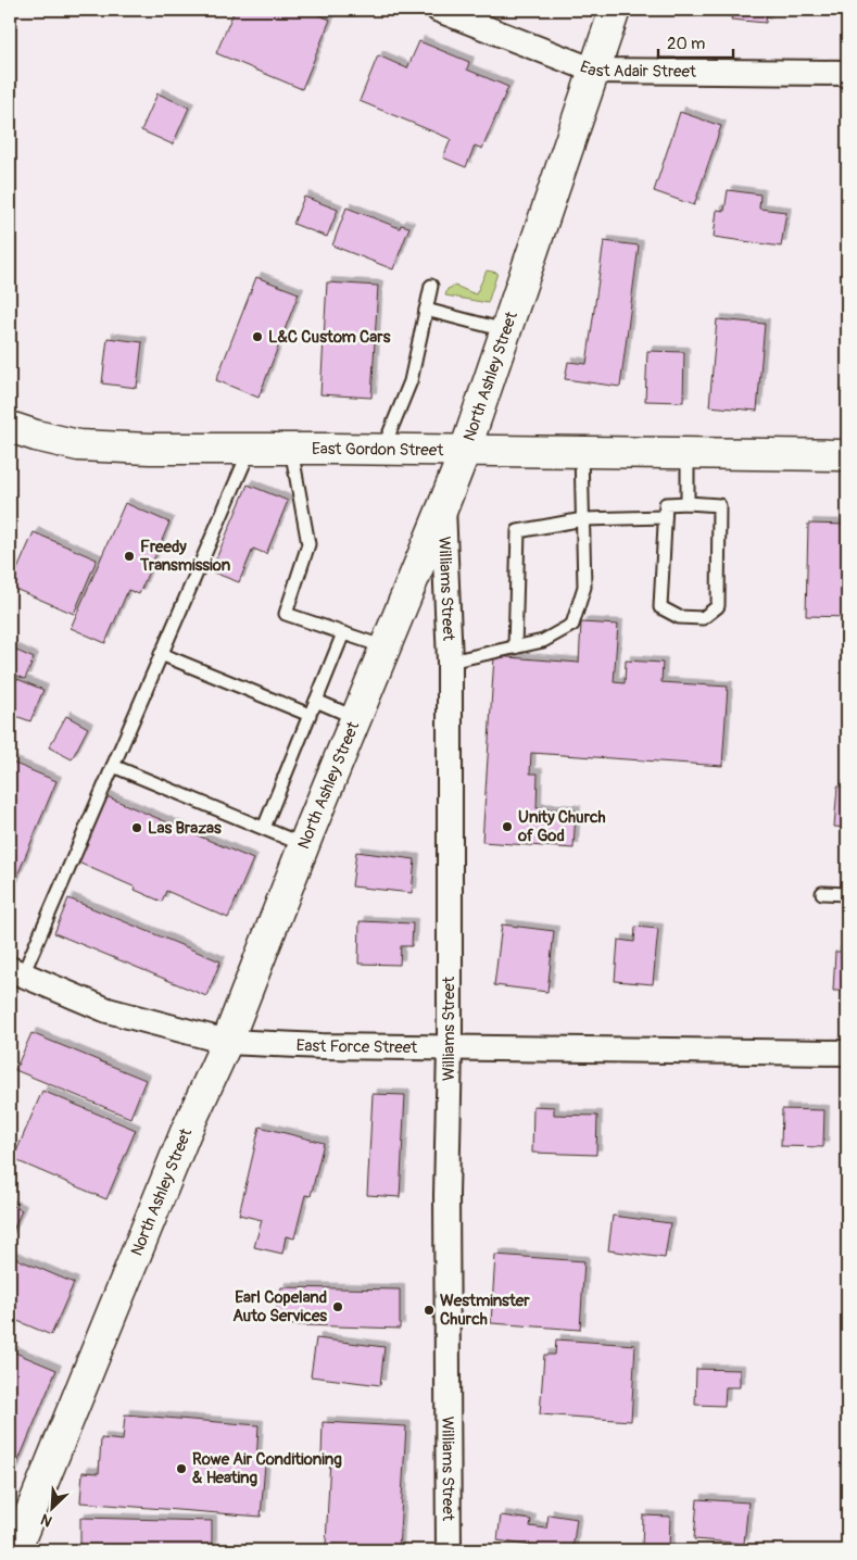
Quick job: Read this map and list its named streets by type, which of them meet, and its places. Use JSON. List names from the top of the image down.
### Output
{
  "streets": {
    "main road": ["North Ashley Street", "East Gordon Street"],
    "street": ["East Adair Street", "Williams Street", "East Force Street"]
  },
  "crossings": [
    ["East Adair Street", "North Ashley Street"],
    ["North Ashley Street", "East Gordon Street"],
    ["North Ashley Street", "Williams Street"],
    ["North Ashley Street", "East Force Street"],
    ["Williams Street", "East Force Street"]
  ],
  "places": [
    "L&C Custom Cars",
    "Freedy Transmission",
    "Unity Church of God",
    "Las Brazas",
    "Earl Copeland Auto Services",
    "Westminster Church",
    "Rowe Air Conditioning & Heating"
  ],
  "scale_bar": "20 m",
  "north": "bottom left"
}
